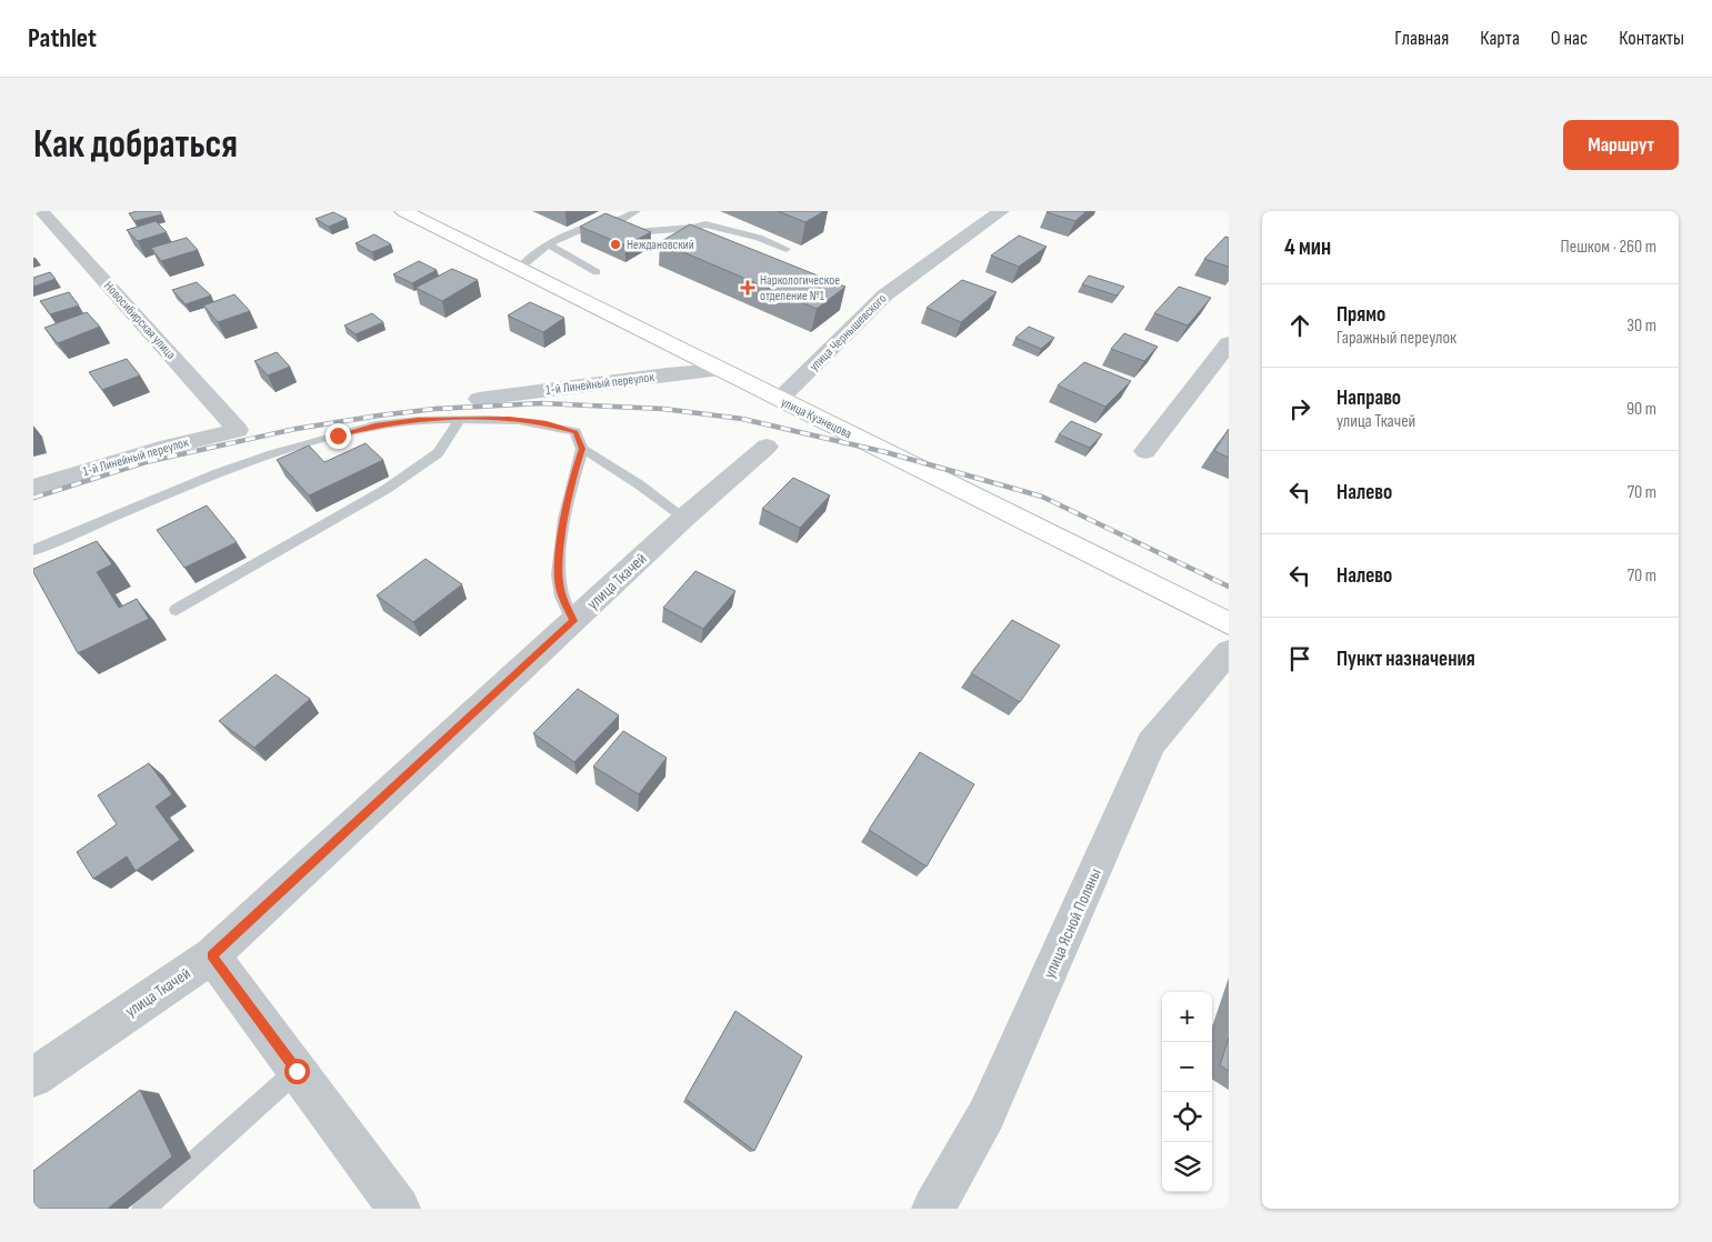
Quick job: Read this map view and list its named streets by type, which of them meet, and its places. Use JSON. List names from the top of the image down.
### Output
{
  "streets": {
    "main road": ["улица Кузнецова"],
    "street": [
      "Новосибирская улица",
      "улица Чернышевского",
      "1-й Линейный переулок",
      "улица Ткачей",
      "улица Ясной Поляны"
    ]
  },
  "crossings": [
    ["Новосибирская улица", "1-й Линейный переулок"],
    ["улица Чернышевского", "улица Кузнецова"],
    ["1-й Линейный переулок", "улица Кузнецова"]
  ],
  "places": {
    "other": ["Неждановский"],
    "health": ["Наркологическое отделение №1"]
  },
  "page": {
    "header": "Pathlet",
    "nav": [
      "Главная",
      "Карта",
      "О нас",
      "Контакты"
    ],
    "buttons": "Маршрут",
    "title": "Как добраться",
    "heading": ["4 мин", "Пешком · 260 m"],
    "list": [
      ["Прямо", "Гаражный переулок", "30 m"],
      ["Направо", "улица Ткачей", "90 m"],
      ["Налево", "70 m"],
      ["Налево", "70 m"],
      "Пункт назначения"
    ],
    "map_buttons": ["+", "−"]
  }
}
